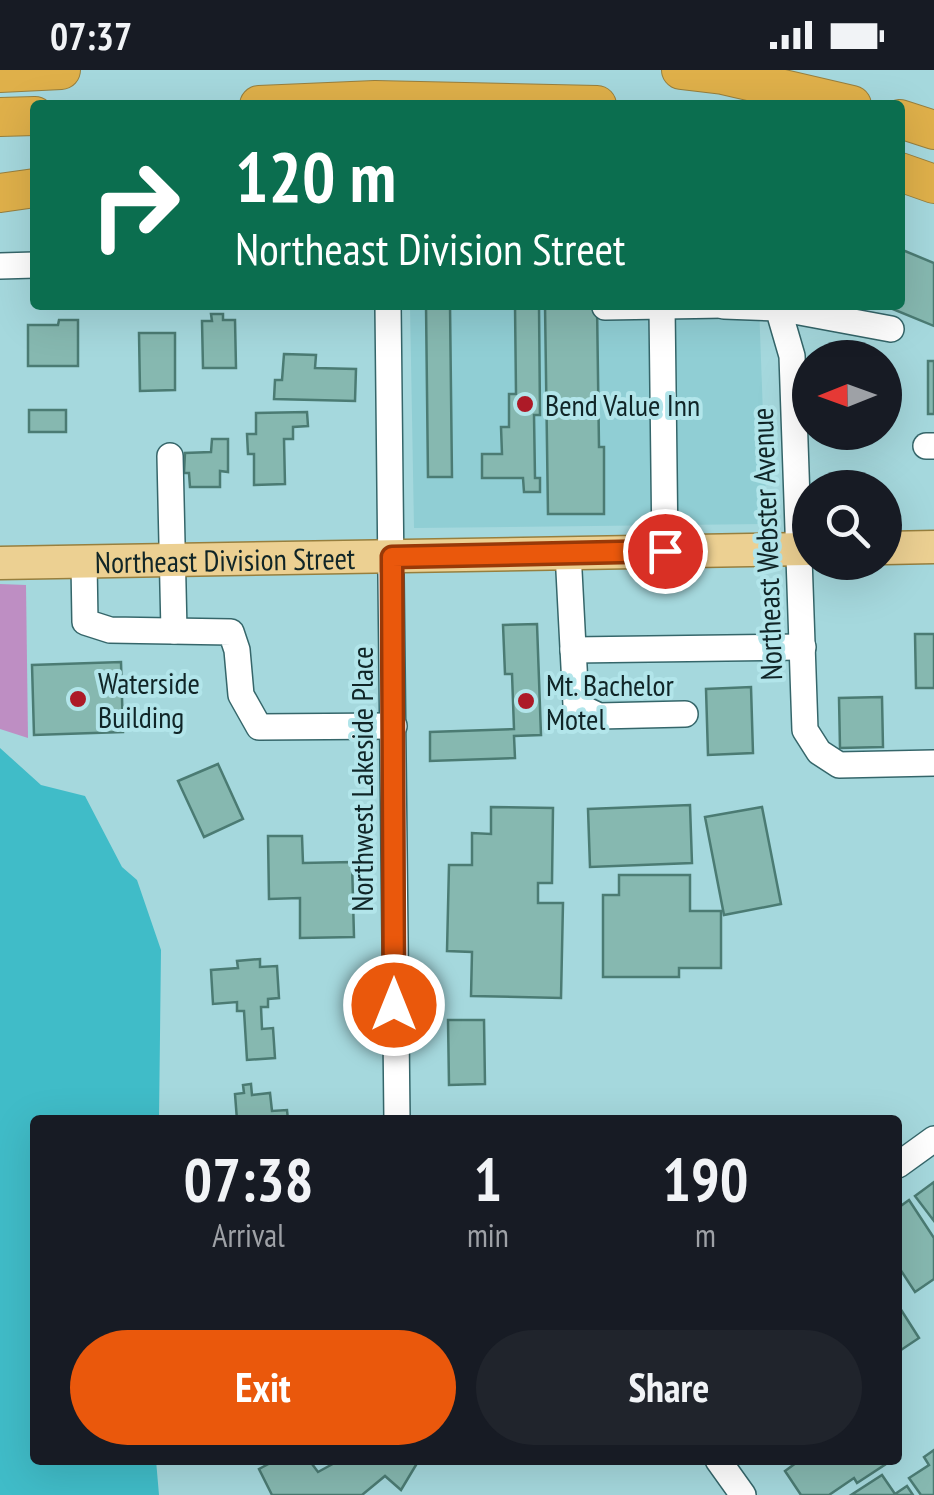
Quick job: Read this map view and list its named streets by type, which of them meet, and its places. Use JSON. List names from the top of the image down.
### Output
{
  "streets": {
    "main road": ["Northeast Division Street"],
    "street": ["Northeast Webster Avenue", "Northwest Lakeside Place"]
  },
  "crossings": [
    ["Northeast Division Street", "Northwest Lakeside Place"]
  ],
  "places": ["Bend Value Inn", "Waterside Building", "Mt. Bachelor Motel"],
  "north": "left",
  "page": {
    "status": "07:37",
    "turn": ["120 m", "Northeast Division Street"],
    "eta": [
      "07:38",
      "Arrival",
      "1",
      "min",
      "190",
      "m"
    ],
    "buttons": ["Exit", "Share"]
  }
}
